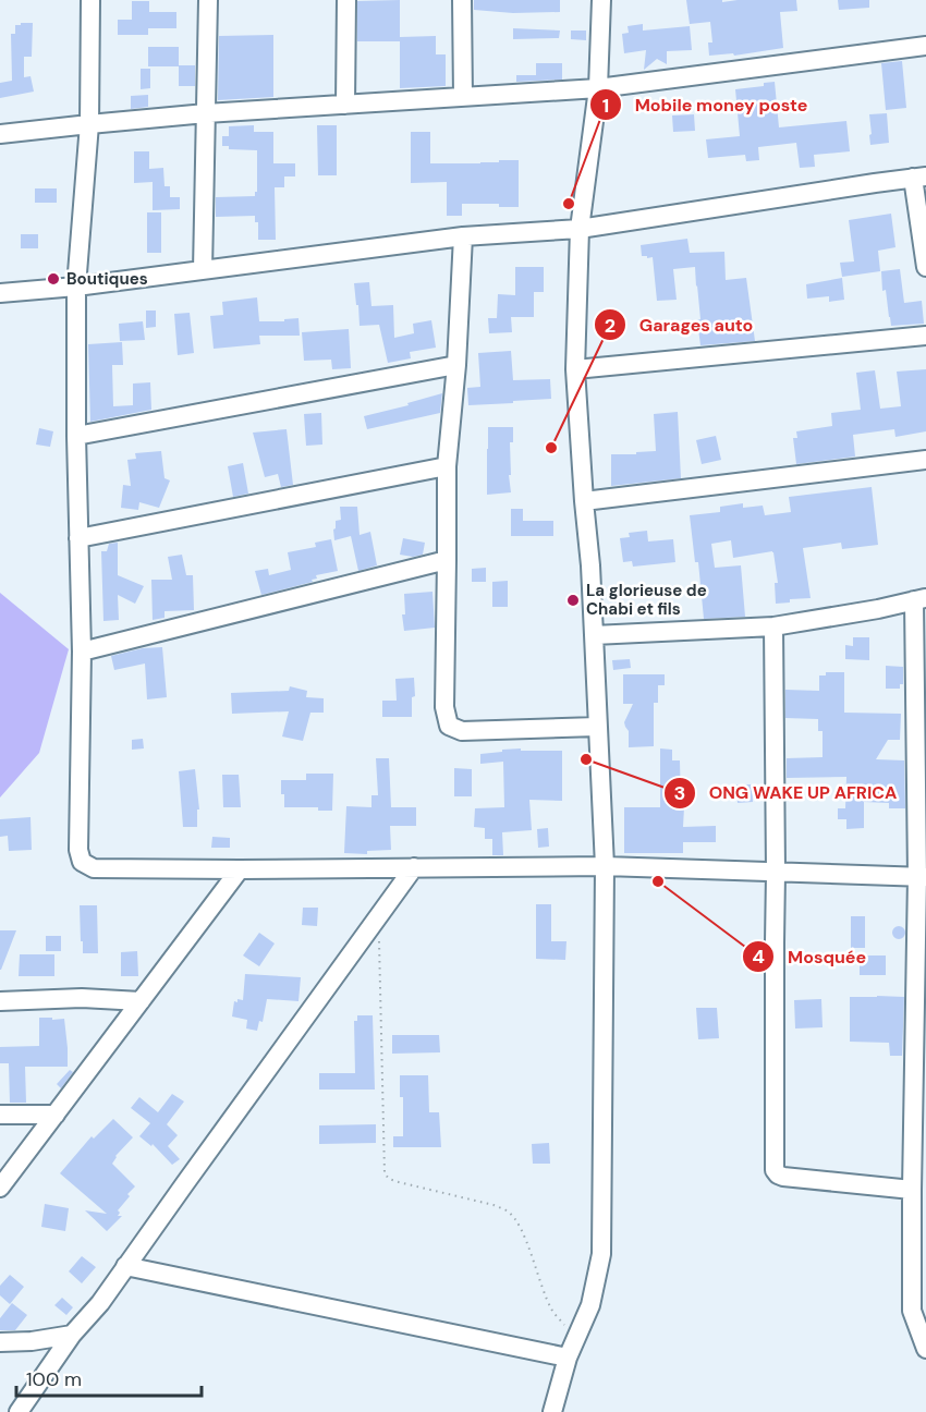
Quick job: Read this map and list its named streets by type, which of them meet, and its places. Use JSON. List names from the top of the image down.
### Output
{
  "places": [
    "Mobile money poste",
    "Boutiques",
    "Garages auto",
    "La glorieuse de Chabi et fils",
    "ONG WAKE UP AFRICA",
    "Mosquée"
  ],
  "scale_bar": "100 m"
}
